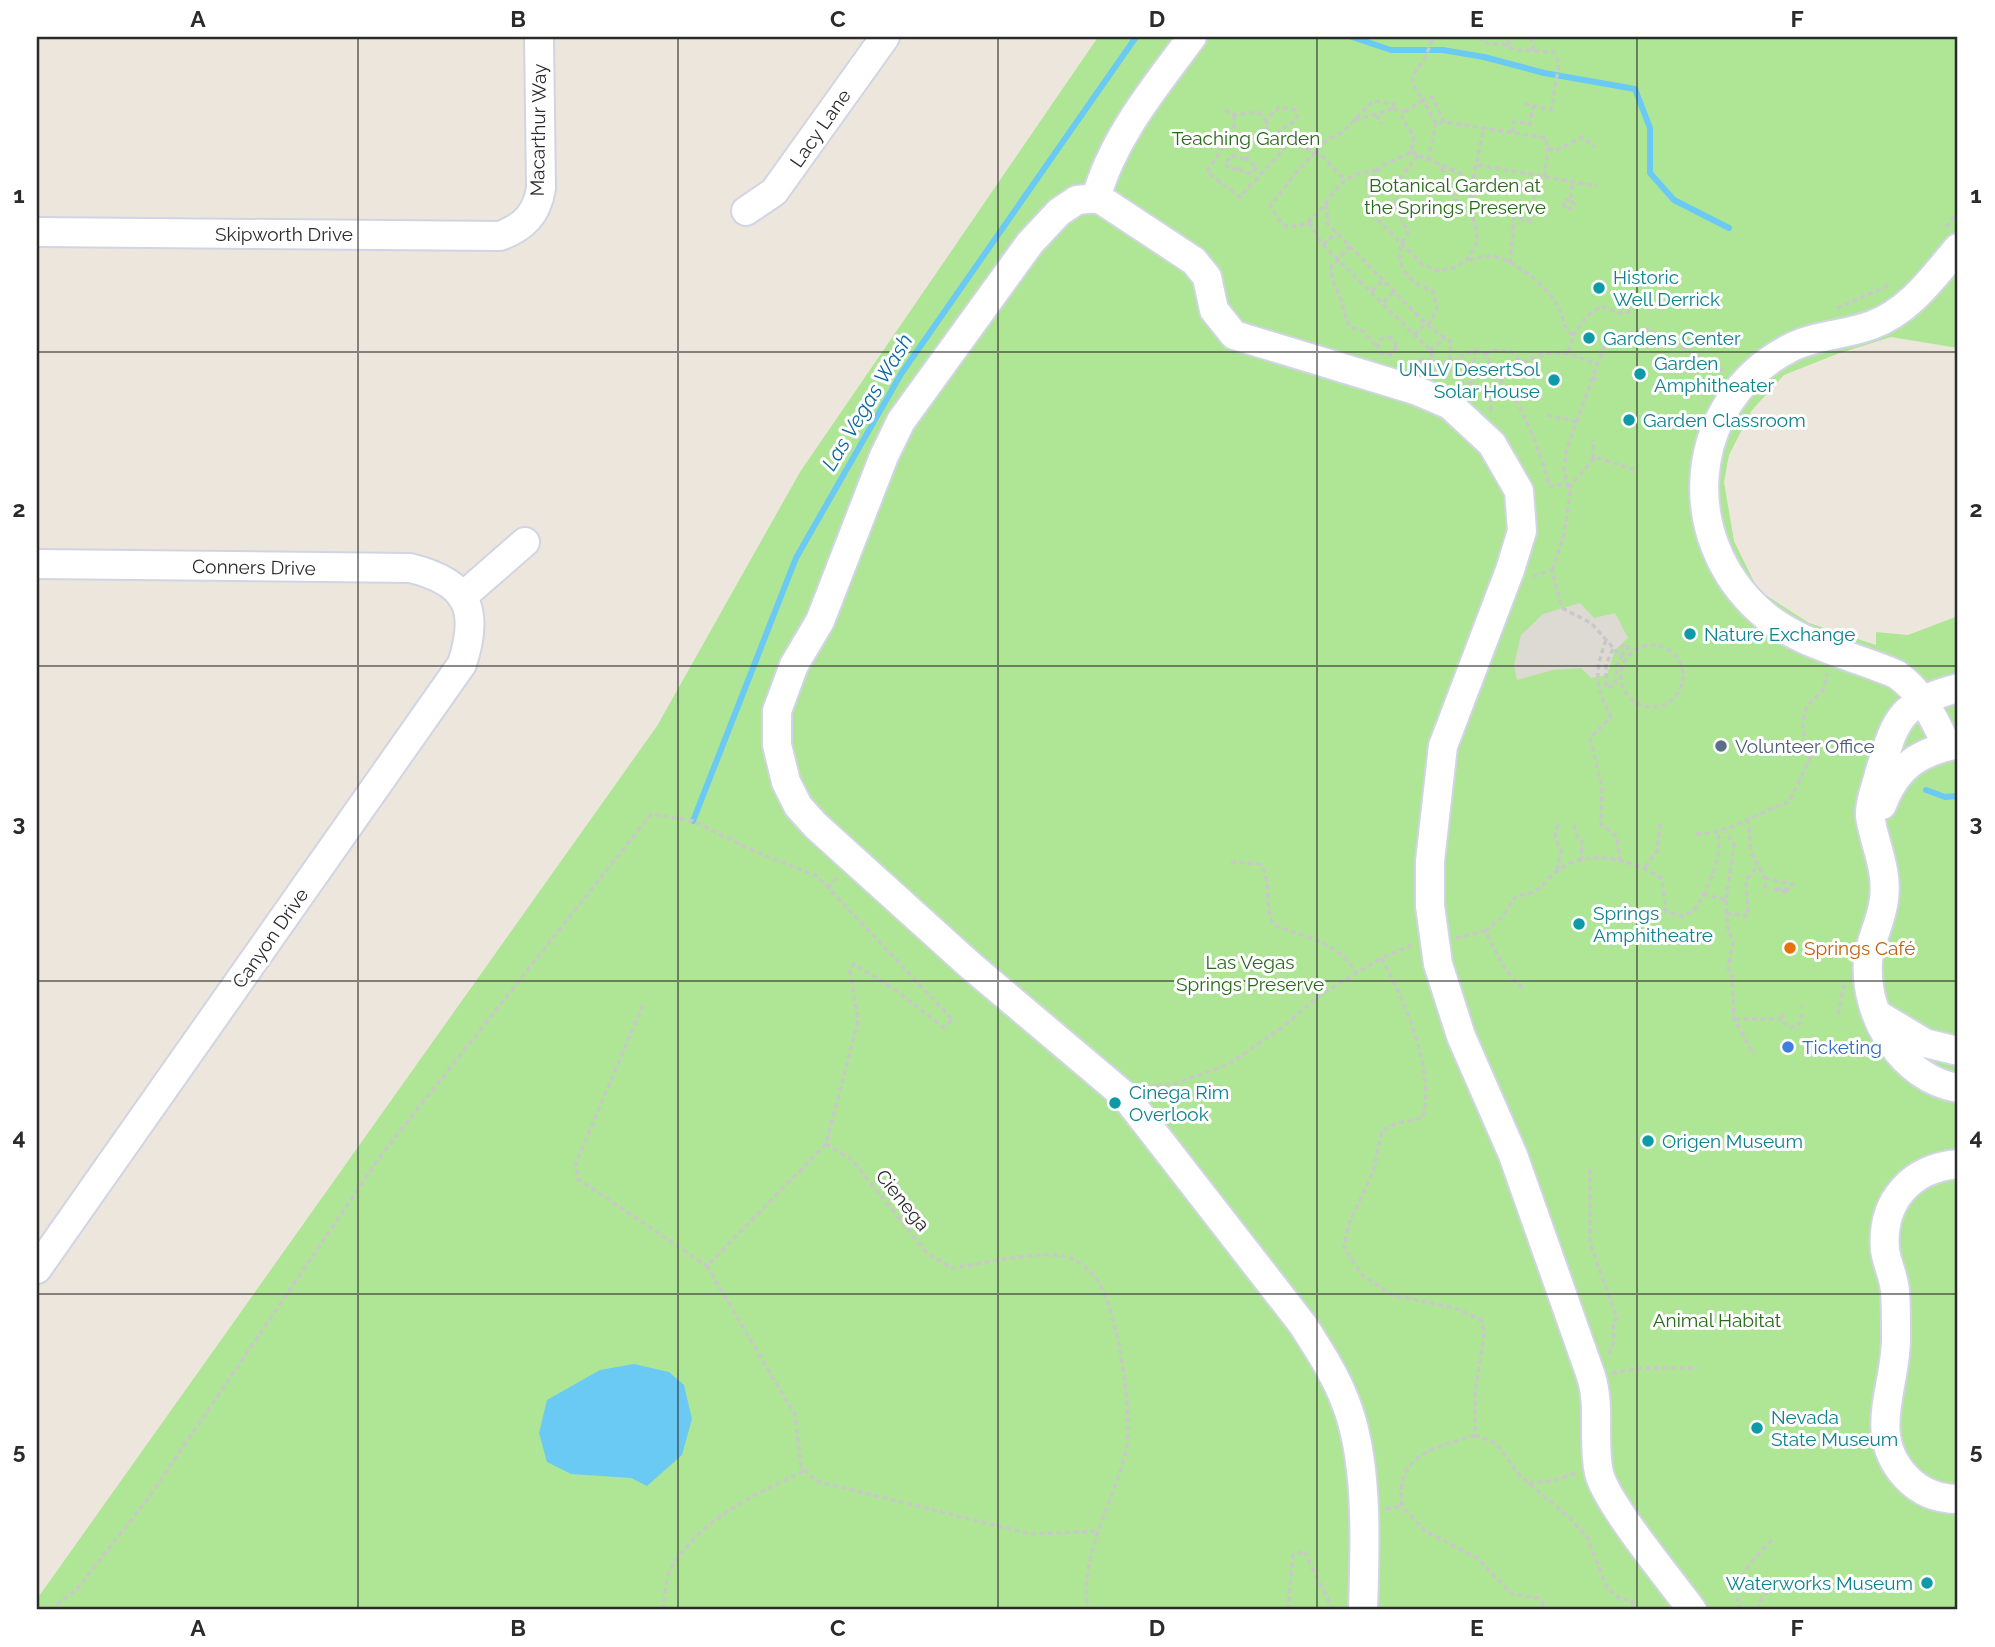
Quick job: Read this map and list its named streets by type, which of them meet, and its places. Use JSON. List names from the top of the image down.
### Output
{
  "streets": {
    "street": [
      "Lacy Lane",
      "Macarthur Way",
      "Skipworth Drive",
      "Conners Drive",
      "Canyon Drive"
    ],
    "path": ["Cienega"]
  },
  "crossings": [
    ["Macarthur Way", "Skipworth Drive"],
    ["Conners Drive", "Canyon Drive"]
  ],
  "water": ["Las Vegas Wash"],
  "parks": [
    "Teaching Garden",
    "Botanical Garden at the Springs Preserve",
    "Las Vegas Springs Preserve",
    "Animal Habitat"
  ],
  "places": [
    "Historic Well Derrick",
    "Gardens Center",
    "Garden Amphitheater",
    "UNLV DesertSol Solar House",
    "Garden Classroom",
    "Nature Exchange",
    "Volunteer Office",
    "Springs Amphitheatre",
    "Springs Café",
    "Ticketing",
    "Cinega Rim Overlook",
    "Origen Museum",
    "Nevada State Museum",
    "Waterworks Museum"
  ],
  "grid": {
    "columns": [
      "A",
      "B",
      "C",
      "D",
      "E",
      "F"
    ],
    "rows": [
      "1",
      "2",
      "3",
      "4",
      "5"
    ]
  }
}
